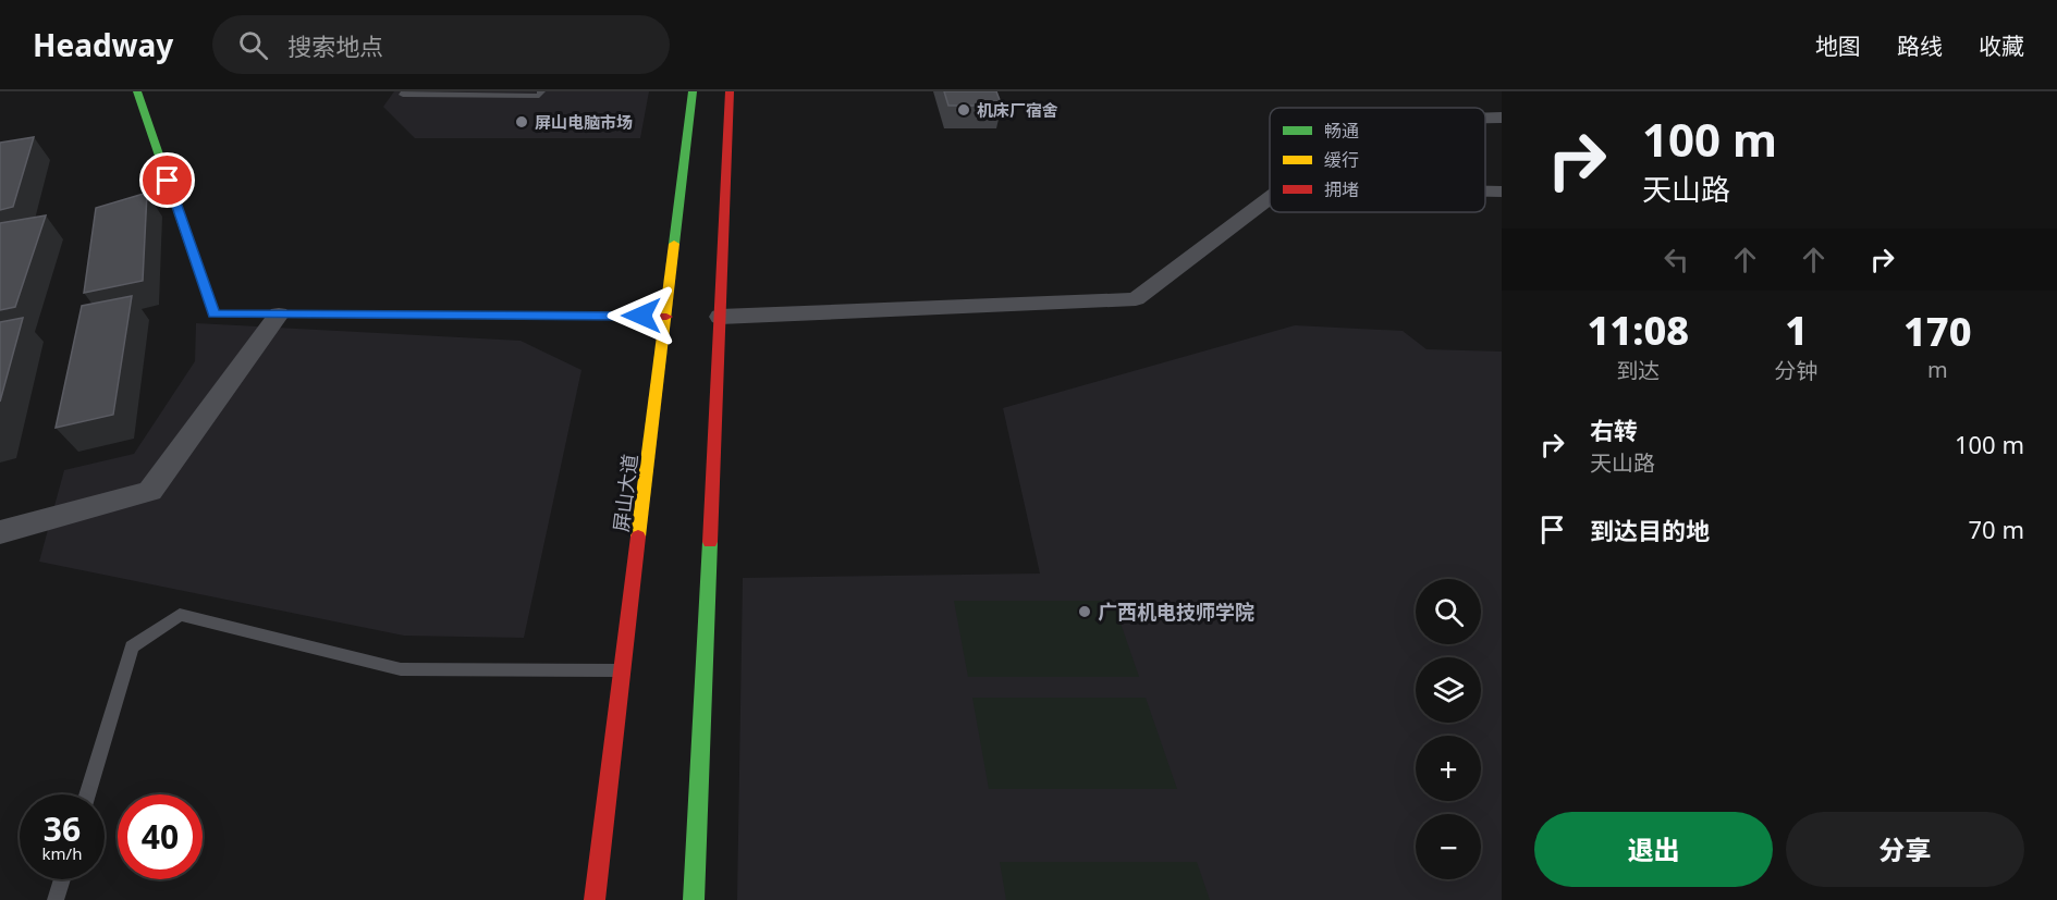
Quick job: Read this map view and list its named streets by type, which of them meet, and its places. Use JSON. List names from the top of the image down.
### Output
{
  "streets": {
    "main road": ["屏山大道"]
  },
  "places": ["机床厂宿舍", "屏山电脑市场", "广西机电技师学院"],
  "legend": ["畅通", "缓行", "拥堵"],
  "page": {
    "header": "Headway",
    "search": "搜索地点",
    "nav": ["地图", "路线", "收藏"],
    "turn": ["100 m", "天山路"],
    "eta": [
      "11:08",
      "到达",
      "1",
      "分钟",
      "170",
      "m"
    ],
    "list": [
      {
        "name": "右转",
        "note": "天山路",
        "value": "100 m"
      },
      {
        "name": "到达目的地",
        "value": "70 m"
      }
    ],
    "map_buttons": ["+", "−"],
    "speed": "36 km/h",
    "limit": "40",
    "buttons": ["退出", "分享"]
  }
}
